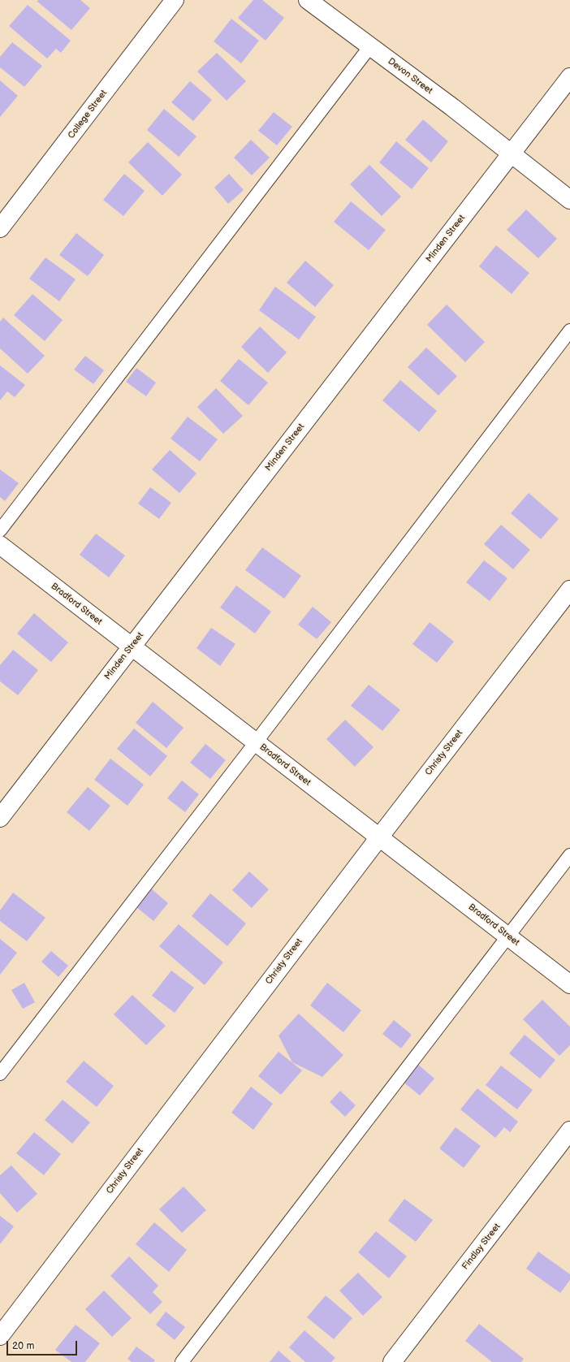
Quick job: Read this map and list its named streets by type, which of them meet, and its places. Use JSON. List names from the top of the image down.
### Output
{
  "streets": {
    "street": [
      "Devon Street",
      "College Street",
      "Minden Street",
      "Bradford Street",
      "Christy Street",
      "Findlay Street"
    ]
  },
  "crossings": [
    ["Devon Street", "Minden Street"],
    ["Minden Street", "Bradford Street"],
    ["Bradford Street", "Christy Street"]
  ],
  "scale_bar": "20 m"
}
